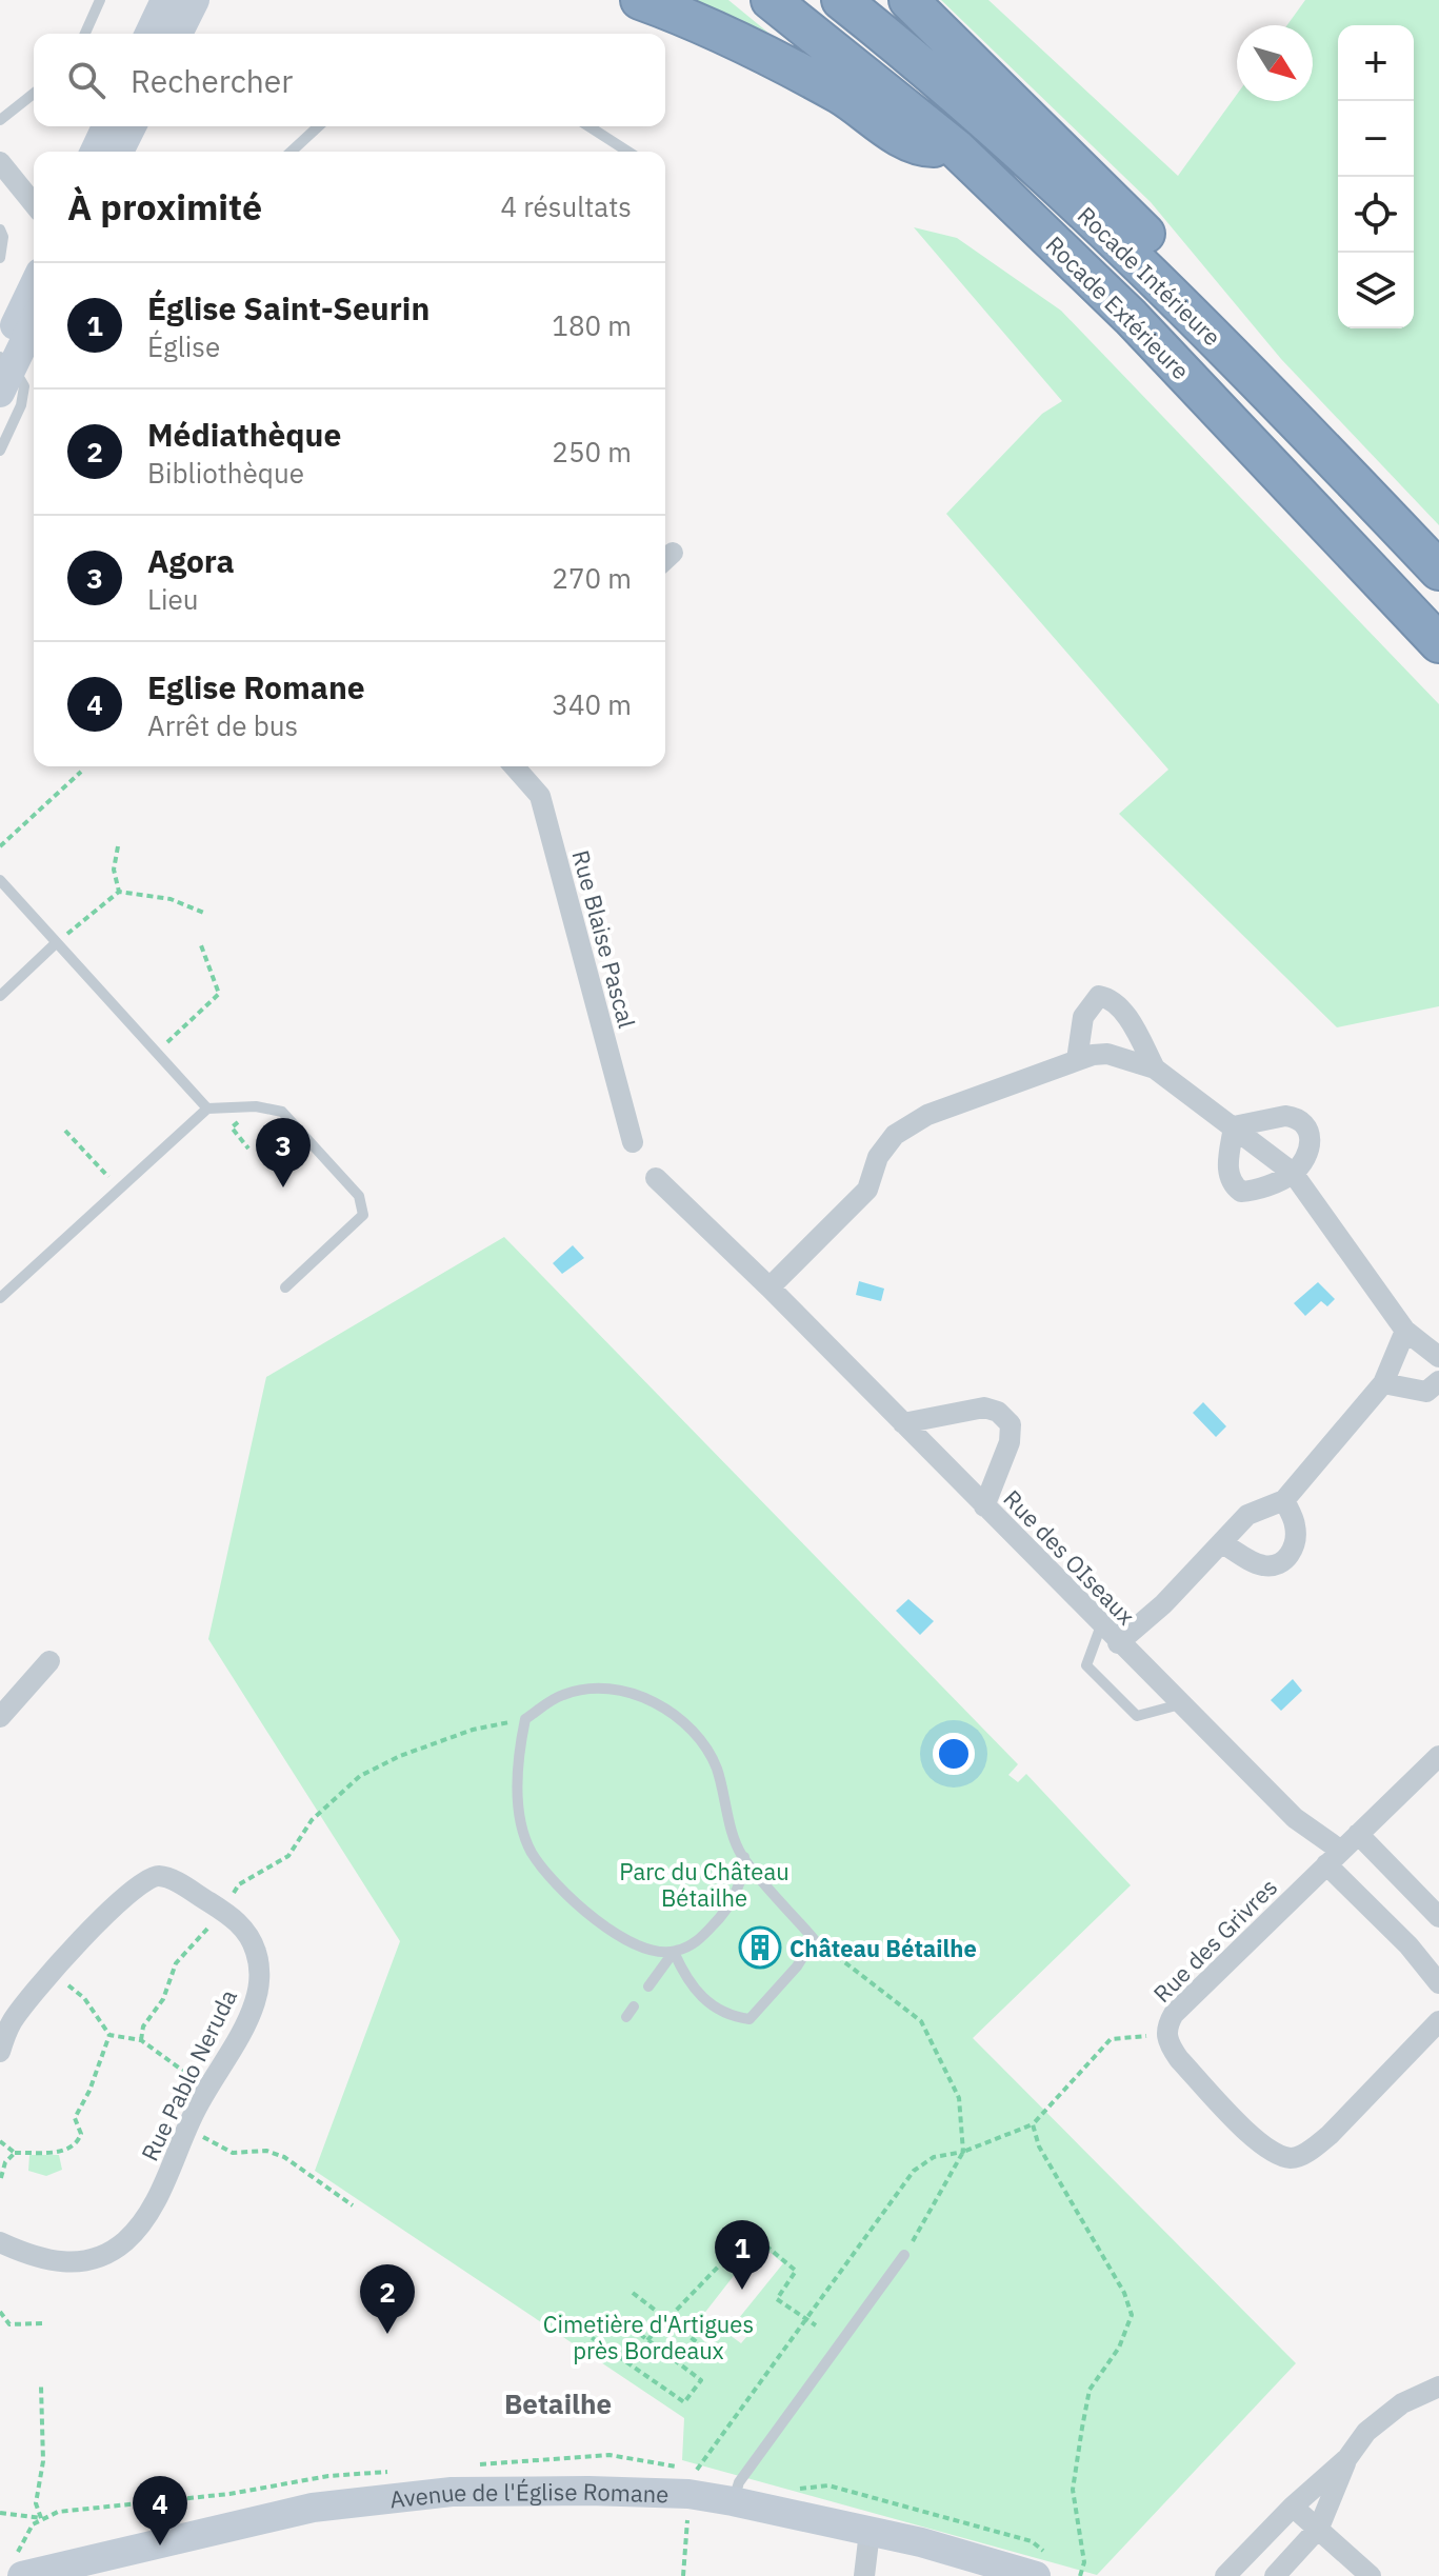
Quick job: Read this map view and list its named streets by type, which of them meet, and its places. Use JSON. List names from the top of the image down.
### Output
{
  "streets": {
    "highway": ["Rocade Intérieure", "Rocade Extérieure"],
    "street": [
      "Rue Blaise Pascal",
      "Rue des OIseaux",
      "Rue des Grivres",
      "Rue Pablo Neruda",
      "Avenue de l'Église Romane"
    ]
  },
  "crossings": [
    ["Rue des OIseaux", "Rue des Grivres"]
  ],
  "districts": ["Betailhe"],
  "parks": ["Parc du Château Bétailhe", "Cimetière d'Artigues près Bordeaux"],
  "places": {
    "building": ["Château Bétailhe"]
  },
  "north": "bottom right",
  "page": {
    "map_buttons": ["+", "−"],
    "search": "Rechercher",
    "heading": ["À proximité", "4 résultats"],
    "list": [
      {
        "mark": "1",
        "name": "Église Saint-Seurin",
        "note": "Église",
        "value": "180 m"
      },
      {
        "mark": "2",
        "name": "Médiathèque",
        "note": "Bibliothèque",
        "value": "250 m"
      },
      {
        "mark": "3",
        "name": "Agora",
        "note": "Lieu",
        "value": "270 m"
      },
      {
        "mark": "4",
        "name": "Eglise Romane",
        "note": "Arrêt de bus",
        "value": "340 m"
      }
    ],
    "pins": [
      "3",
      "1",
      "2",
      "4"
    ]
  }
}
